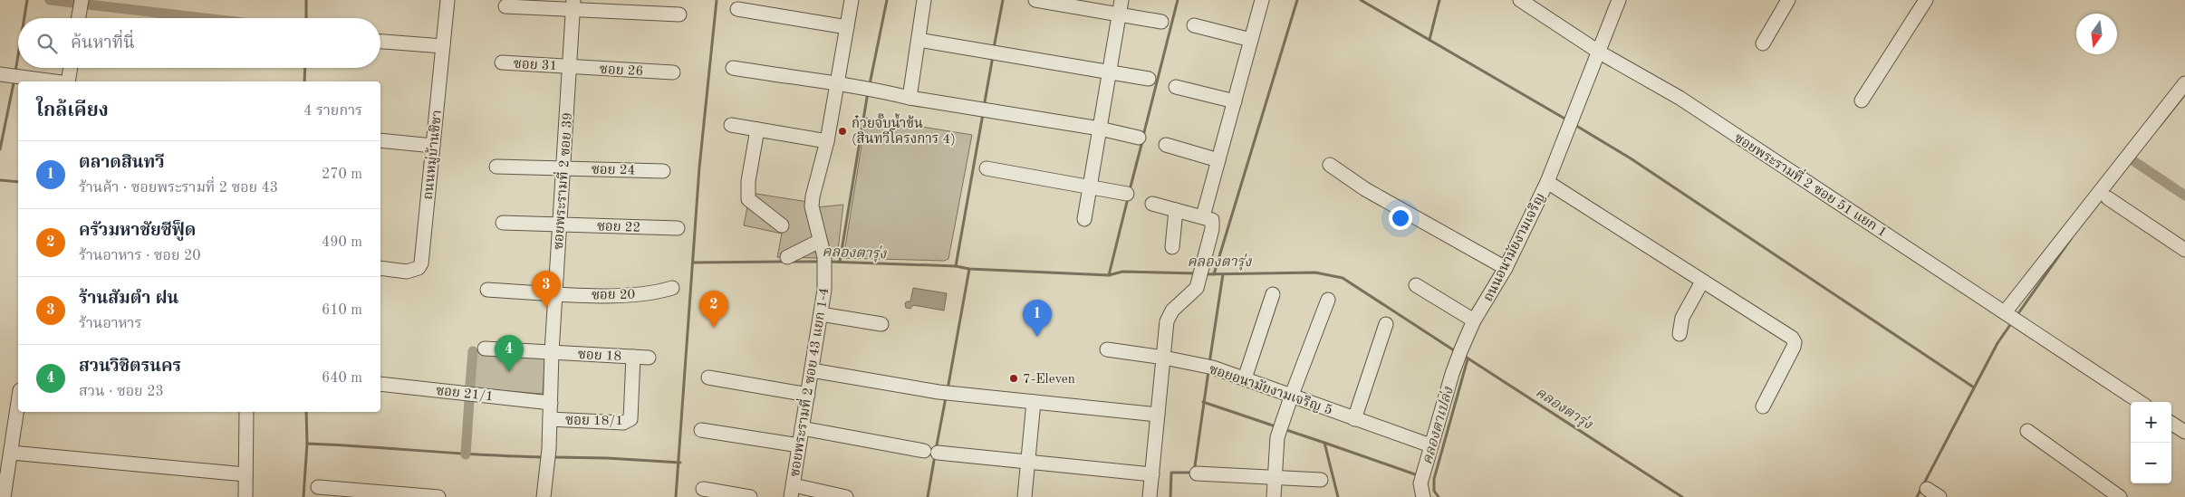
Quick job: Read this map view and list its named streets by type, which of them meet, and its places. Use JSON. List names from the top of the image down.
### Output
{
  "streets": {
    "street": [
      "ซอย 31",
      "ซอย 26",
      "ถนนหมู่บ้านชิชา",
      "ซอย 24",
      "ซอยพระรามที่ 2 ซอย 39",
      "ซอยพระรามที่ 2 ซอย 51 แยก 1",
      "ซอย 22",
      "ถนนอนามัยงามเจริญ",
      "ซอย 20",
      "ซอย 18",
      "ซอยพระรามที่ 2 ซอย 43 แยก 1-4",
      "ซอยอนามัยงามเจริญ 5",
      "ซอย 21/1",
      "ซอย 18/1"
    ]
  },
  "crossings": [
    ["ซอย 31", "ซอย 26"],
    ["ซอย 31", "ซอยพระรามที่ 2 ซอย 39"],
    ["ซอย 26", "ซอยพระรามที่ 2 ซอย 39"],
    ["ซอย 24", "ซอยพระรามที่ 2 ซอย 39"],
    ["ซอยพระรามที่ 2 ซอย 39", "ซอย 22"],
    ["ซอยพระรามที่ 2 ซอย 39", "ซอย 20"],
    ["ซอยพระรามที่ 2 ซอย 39", "ซอย 18"],
    ["ซอยพระรามที่ 2 ซอย 39", "ซอย 21/1"],
    ["ซอยพระรามที่ 2 ซอย 39", "ซอย 18/1"],
    ["ซอยพระรามที่ 2 ซอย 51 แยก 1", "ถนนอนามัยงามเจริญ"],
    ["ถนนอนามัยงามเจริญ", "ซอยอนามัยงามเจริญ 5"],
    ["ซอย 18", "ซอย 18/1"]
  ],
  "water": ["คลองตารุ่ง", "คลองตาเปล่ง"],
  "places": ["ก๋วยจั๊บน้ำข้น (สินทวีโครงการ 4)", "7-Eleven"],
  "north": "bottom",
  "page": {
    "search": "ค้นหาที่นี่",
    "heading": ["ใกล้เคียง", "4 รายการ"],
    "list": [
      {
        "mark": "1",
        "name": "ตลาดสินทวี",
        "note": "ร้านค้า · ซอยพระรามที่ 2 ซอย 43",
        "value": "270 m"
      },
      {
        "mark": "2",
        "name": "ครัวมหาชัยซีฟู็ด",
        "note": "ร้านอาหาร · ซอย 20",
        "value": "490 m"
      },
      {
        "mark": "3",
        "name": "ร้านสัมตำ ฝน",
        "note": "ร้านอาหาร",
        "value": "610 m"
      },
      {
        "mark": "4",
        "name": "สวนวิชิตรนคร",
        "note": "สวน · ซอย 23",
        "value": "640 m"
      }
    ],
    "pins": [
      "3",
      "2",
      "1",
      "4"
    ],
    "map_buttons": ["+", "−"]
  }
}
